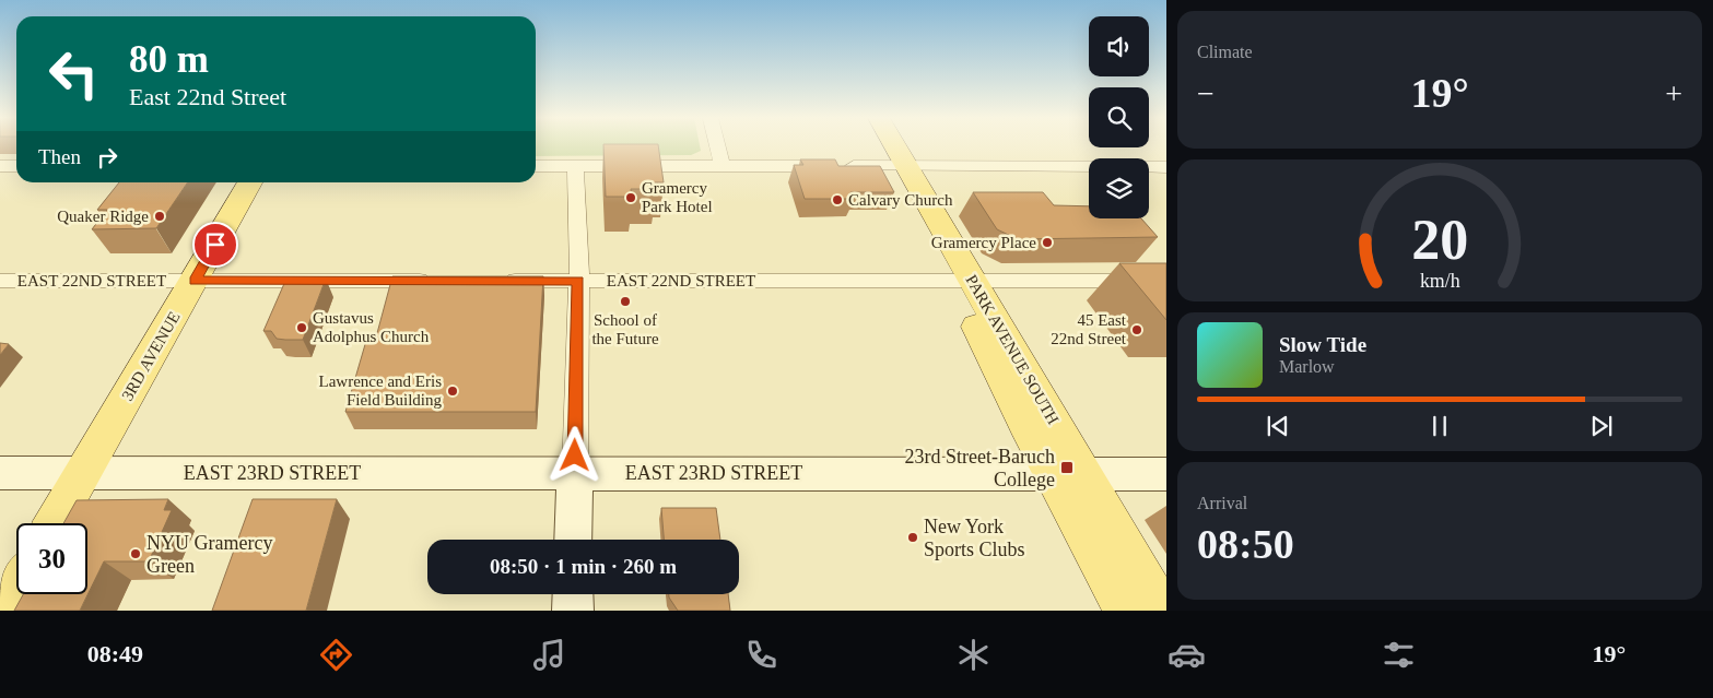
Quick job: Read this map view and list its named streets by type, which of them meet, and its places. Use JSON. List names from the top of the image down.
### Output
{
  "streets": {
    "main road": ["PARK AVENUE SOUTH", "3RD AVENUE", "EAST 23RD STREET"],
    "street": ["EAST 22ND STREET"]
  },
  "crossings": [
    ["EAST 22ND STREET", "PARK AVENUE SOUTH"],
    ["EAST 22ND STREET", "3RD AVENUE"],
    ["PARK AVENUE SOUTH", "EAST 23RD STREET"],
    ["3RD AVENUE", "EAST 23RD STREET"]
  ],
  "places": {
    "other": [
      "Gramercy Park Hotel",
      "Calvary Church",
      "Quaker Ridge",
      "Gramercy Place",
      "School of the Future",
      "Gustavus Adolphus Church",
      "45 East 22nd Street",
      "Lawrence and Eris Field Building",
      "New York Sports Clubs",
      "NYU Gramercy Green"
    ],
    "transit": ["23rd Street-Baruch College"]
  },
  "page": {
    "tile": [
      "Climate",
      ["Arrival", "08:50"]
    ],
    "turn": ["80 m", "East 22nd Street"],
    "heat": ["−", "19°", "+"],
    "then": "Then",
    "song": ["Slow Tide", "Marlow"],
    "limit": "30",
    "trip": "08:50 · 1 min · 260 m",
    "tabs": ["08:49", "19°"],
    "gauge": ["20", "km/h"]
  }
}
